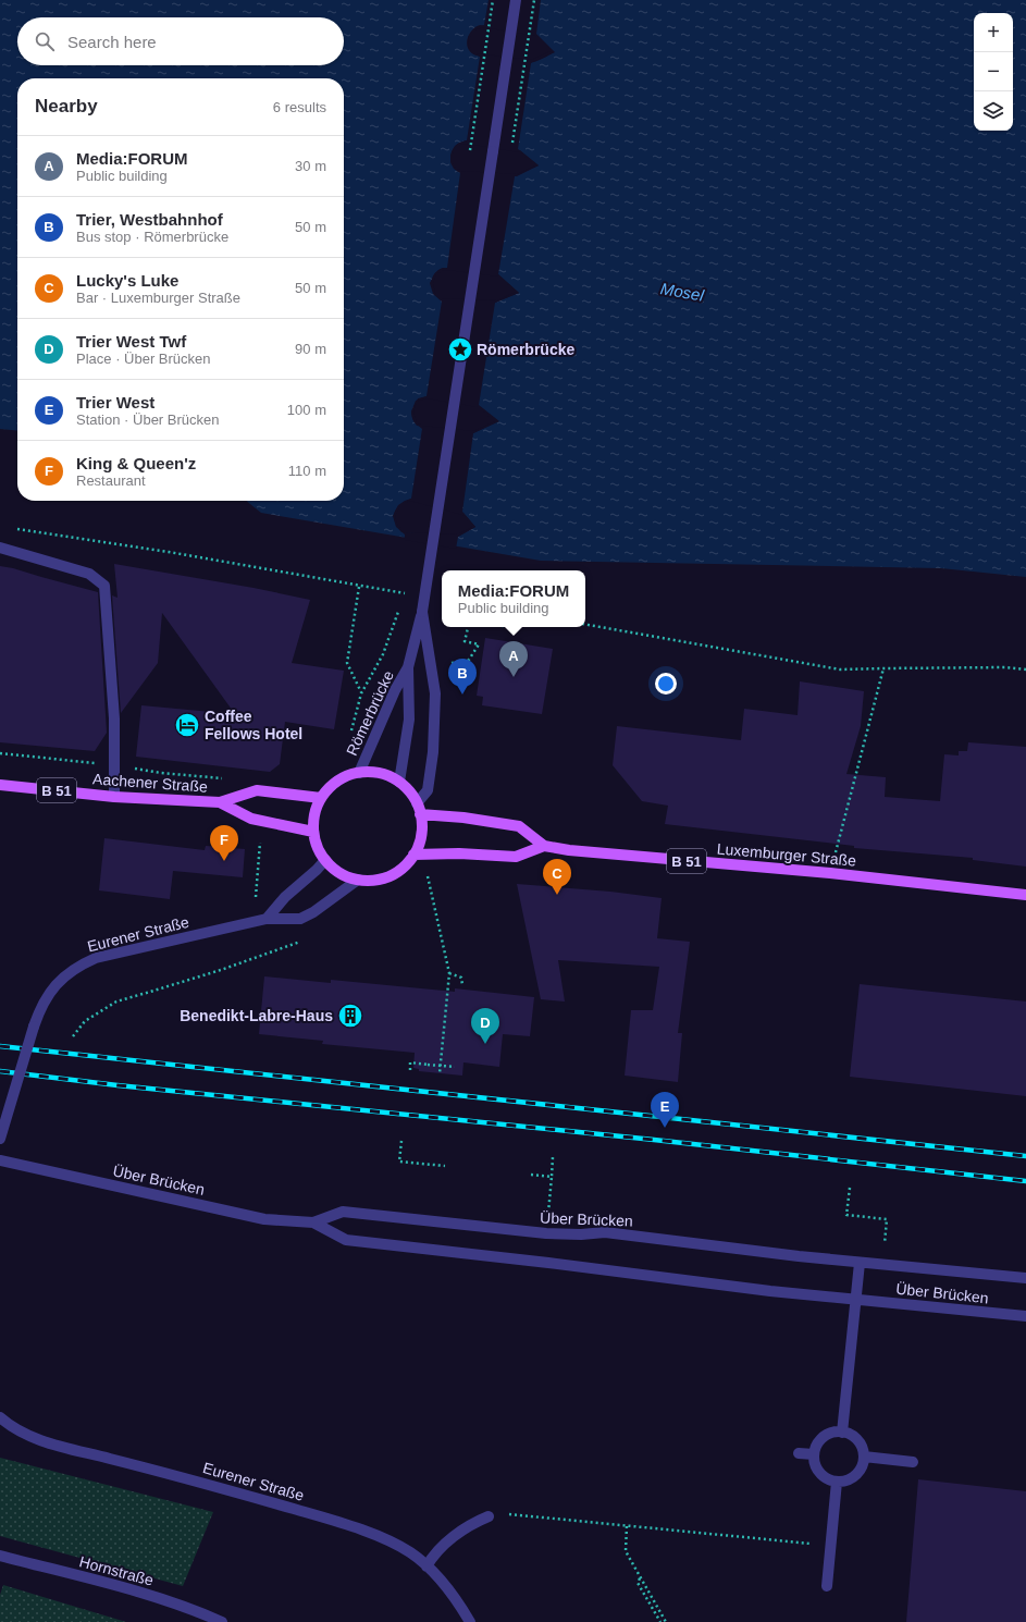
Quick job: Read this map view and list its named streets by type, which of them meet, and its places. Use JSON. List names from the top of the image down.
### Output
{
  "streets": {
    "main road": ["Aachener Straße", "B 51", "Luxemburger Straße"],
    "street": [
      "Römerbrücke",
      "Eurener Straße",
      "Über Brücken",
      "Hornstraße"
    ]
  },
  "crossings": [
    ["Römerbrücke", "Aachener Straße"],
    ["Römerbrücke", "Luxemburger Straße"],
    ["Römerbrücke", "Eurener Straße"],
    ["Aachener Straße", "Luxemburger Straße"],
    ["Aachener Straße", "Eurener Straße"],
    ["Luxemburger Straße", "Eurener Straße"]
  ],
  "water": ["Mosel"],
  "places": {
    "place": ["Römerbrücke"],
    "hotel": ["Coffee Fellows Hotel"],
    "building": ["Benedikt-Labre-Haus"]
  },
  "page": {
    "map_buttons": ["+", "−"],
    "search": "Search here",
    "heading": ["Nearby", "6 results"],
    "list": [
      {
        "mark": "A",
        "name": "Media:FORUM",
        "note": "Public building",
        "value": "30 m"
      },
      {
        "mark": "B",
        "name": "Trier, Westbahnhof",
        "note": "Bus stop · Römerbrücke",
        "value": "50 m"
      },
      {
        "mark": "C",
        "name": "Lucky's Luke",
        "note": "Bar · Luxemburger Straße",
        "value": "50 m"
      },
      {
        "mark": "D",
        "name": "Trier West Twf",
        "note": "Place · Über Brücken",
        "value": "90 m"
      },
      {
        "mark": "E",
        "name": "Trier West",
        "note": "Station · Über Brücken",
        "value": "100 m"
      },
      {
        "mark": "F",
        "name": "King & Queen'z",
        "note": "Restaurant",
        "value": "110 m"
      }
    ],
    "popup": ["Media:FORUM", "Public building"],
    "pins": [
      "A",
      "B",
      "F",
      "C",
      "D",
      "E"
    ]
  }
}
